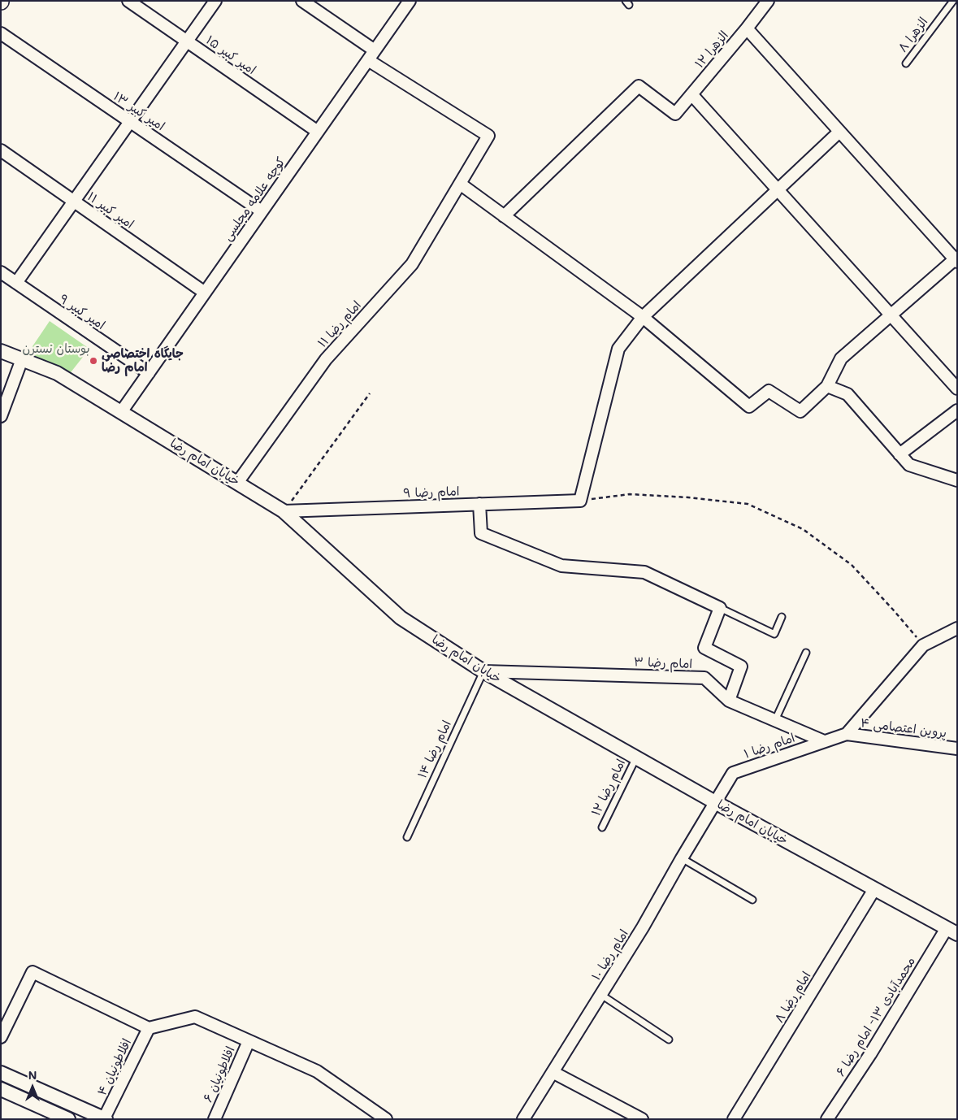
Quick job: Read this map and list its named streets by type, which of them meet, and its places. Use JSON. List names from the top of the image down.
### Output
{
  "streets": {
    "street": [
      "الزهرا ۱۲",
      "امیر کبیر ۱۵",
      "امیر کبیر ۱۳",
      "کوچه علامه مجلسی",
      "امیر کبیر ۱۱",
      "امیر کبیر ۹",
      "امام رضا ۱۱",
      "خیابان امام رضا",
      "امام رضا ۹",
      "امام رضا ۳",
      "پروین اعتصامی ۴",
      "امام رضا ۱",
      "امام رضا ۱۰",
      "امام رضا ۸",
      "محمدآبادی ۱۳- امام رضا ۶",
      "افلاطونیان ۴",
      "افلاطونیان ۶"
    ],
    "lane": ["الزهرا ۸", "امام رضا ۱۴", "امام رضا ۱۲"]
  },
  "crossings": [
    ["امیر کبیر ۱۵", "کوچه علامه مجلسی"],
    ["امیر کبیر ۱۳", "کوچه علامه مجلسی"],
    ["کوچه علامه مجلسی", "امیر کبیر ۱۱"],
    ["کوچه علامه مجلسی", "امیر کبیر ۹"],
    ["کوچه علامه مجلسی", "امام رضا ۱۱"],
    ["کوچه علامه مجلسی", "خیابان امام رضا"],
    ["امام رضا ۱۱", "خیابان امام رضا"],
    ["خیابان امام رضا", "امام رضا ۹"],
    ["خیابان امام رضا", "امام رضا ۳"],
    ["خیابان امام رضا", "امام رضا ۱"],
    ["خیابان امام رضا", "امام رضا ۱۴"],
    ["خیابان امام رضا", "امام رضا ۱۲"],
    ["خیابان امام رضا", "امام رضا ۱۰"],
    ["خیابان امام رضا", "امام رضا ۸"],
    ["خیابان امام رضا", "محمدآبادی ۱۳- امام رضا ۶"],
    ["امام رضا ۳", "امام رضا ۱"],
    ["امام رضا ۳", "امام رضا ۱۴"],
    ["پروین اعتصامی ۴", "امام رضا ۱"],
    ["امام رضا ۱", "امام رضا ۱۰"]
  ],
  "parks": ["بوستان نسترن"],
  "places": ["جایگاه اختصاصی امام رضا"],
  "north": "top"
}
